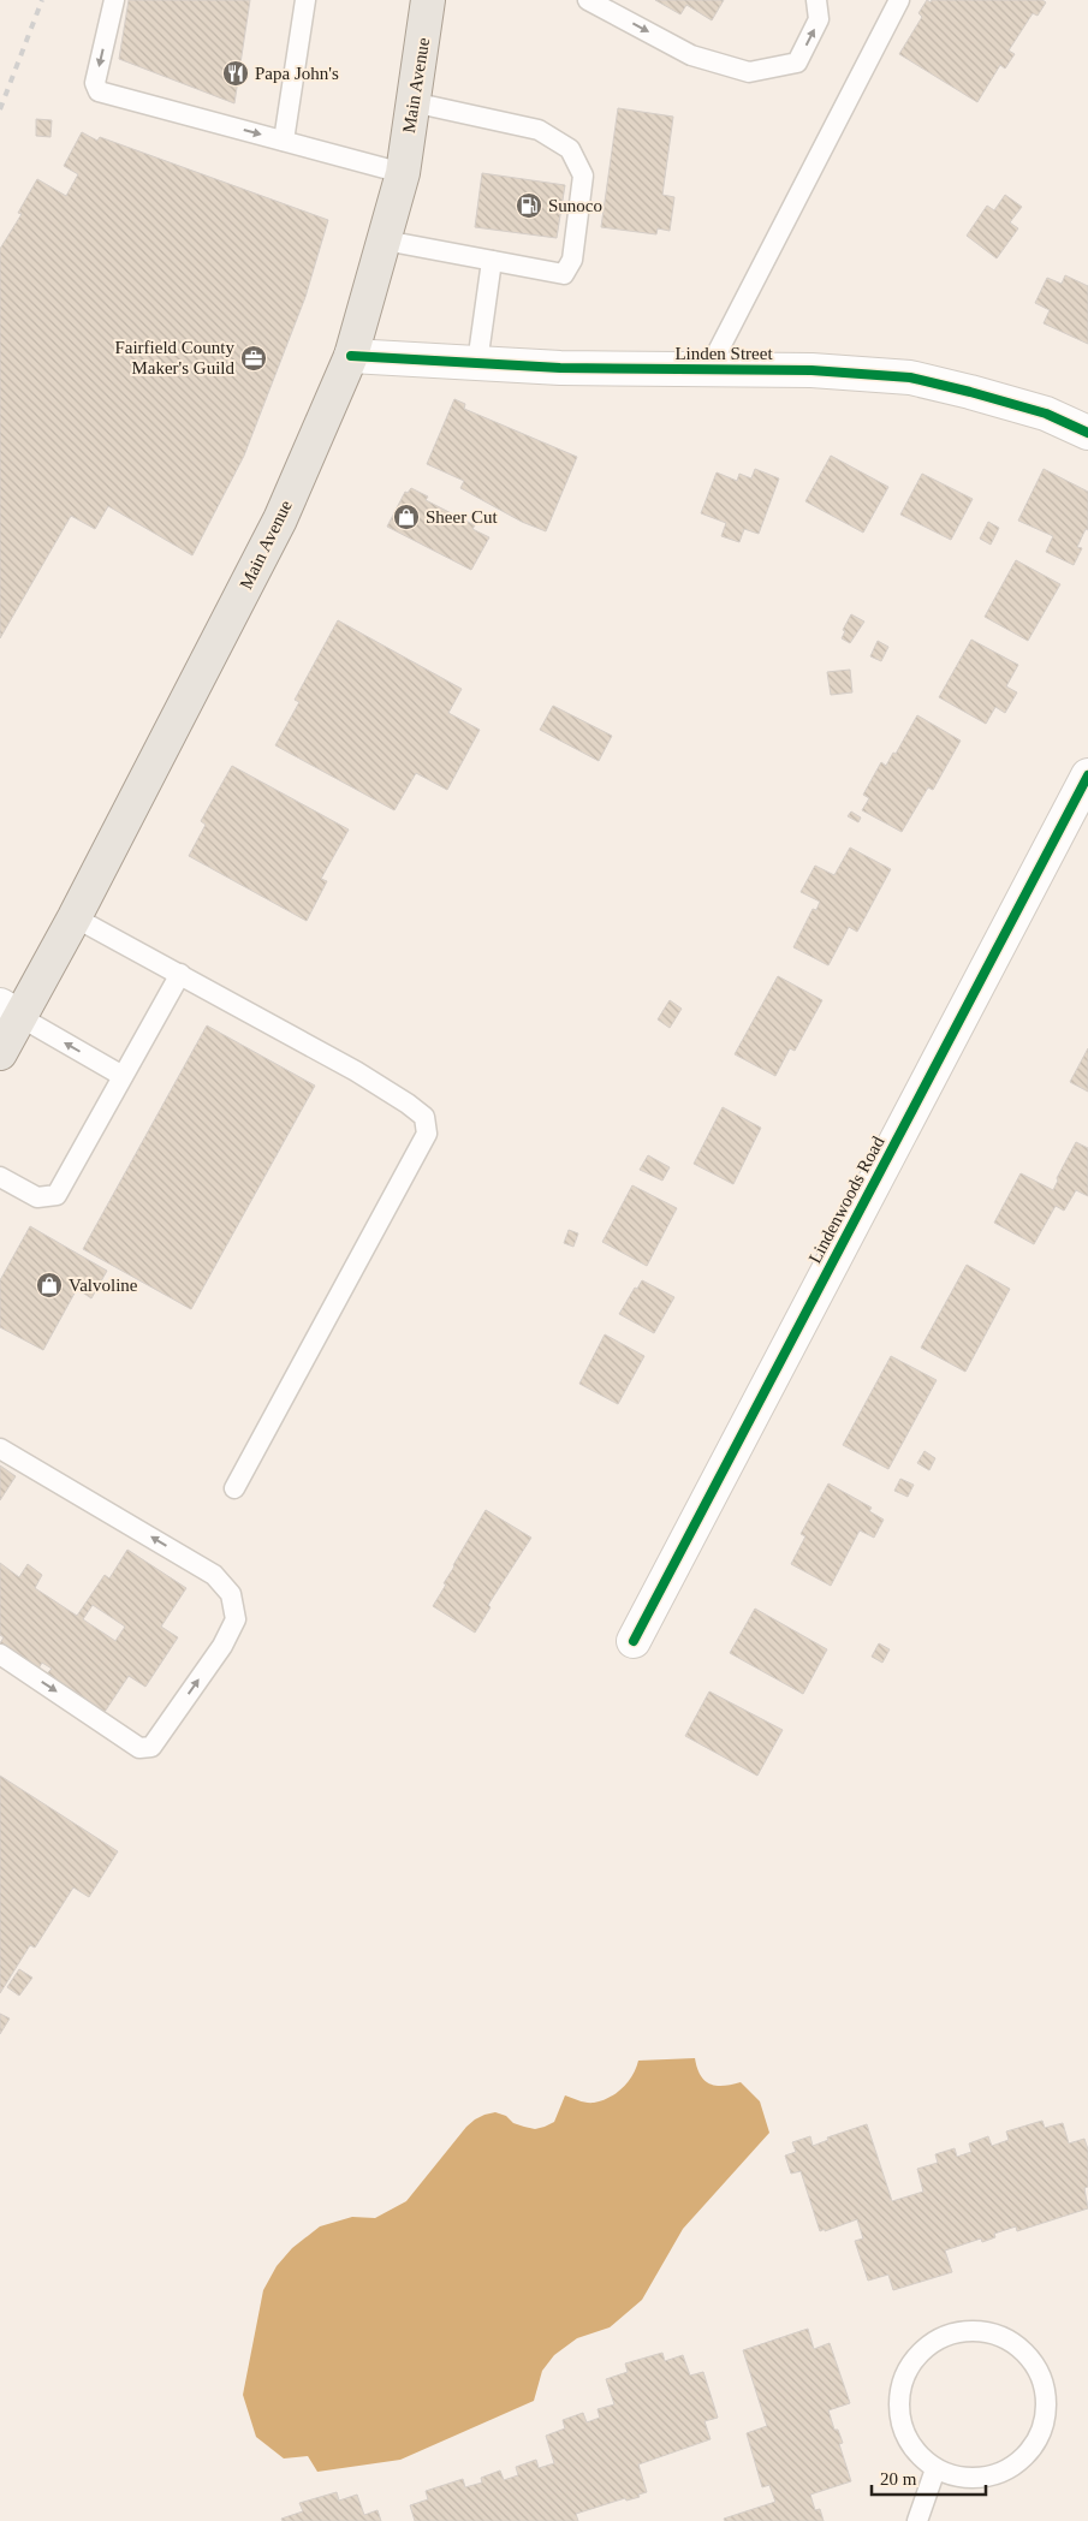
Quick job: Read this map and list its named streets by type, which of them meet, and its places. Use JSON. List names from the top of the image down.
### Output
{
  "streets": {
    "main road": ["Main Avenue"],
    "street": ["Linden Street", "Lindenwoods Road"]
  },
  "crossings": [
    ["Main Avenue", "Linden Street"]
  ],
  "places": {
    "restaurant": ["Papa John's"],
    "fuel station": ["Sunoco"],
    "office": ["Fairfield County Maker's Guild"],
    "shop": ["Sheer Cut", "Valvoline"]
  },
  "scale_bar": "20 m"
}
